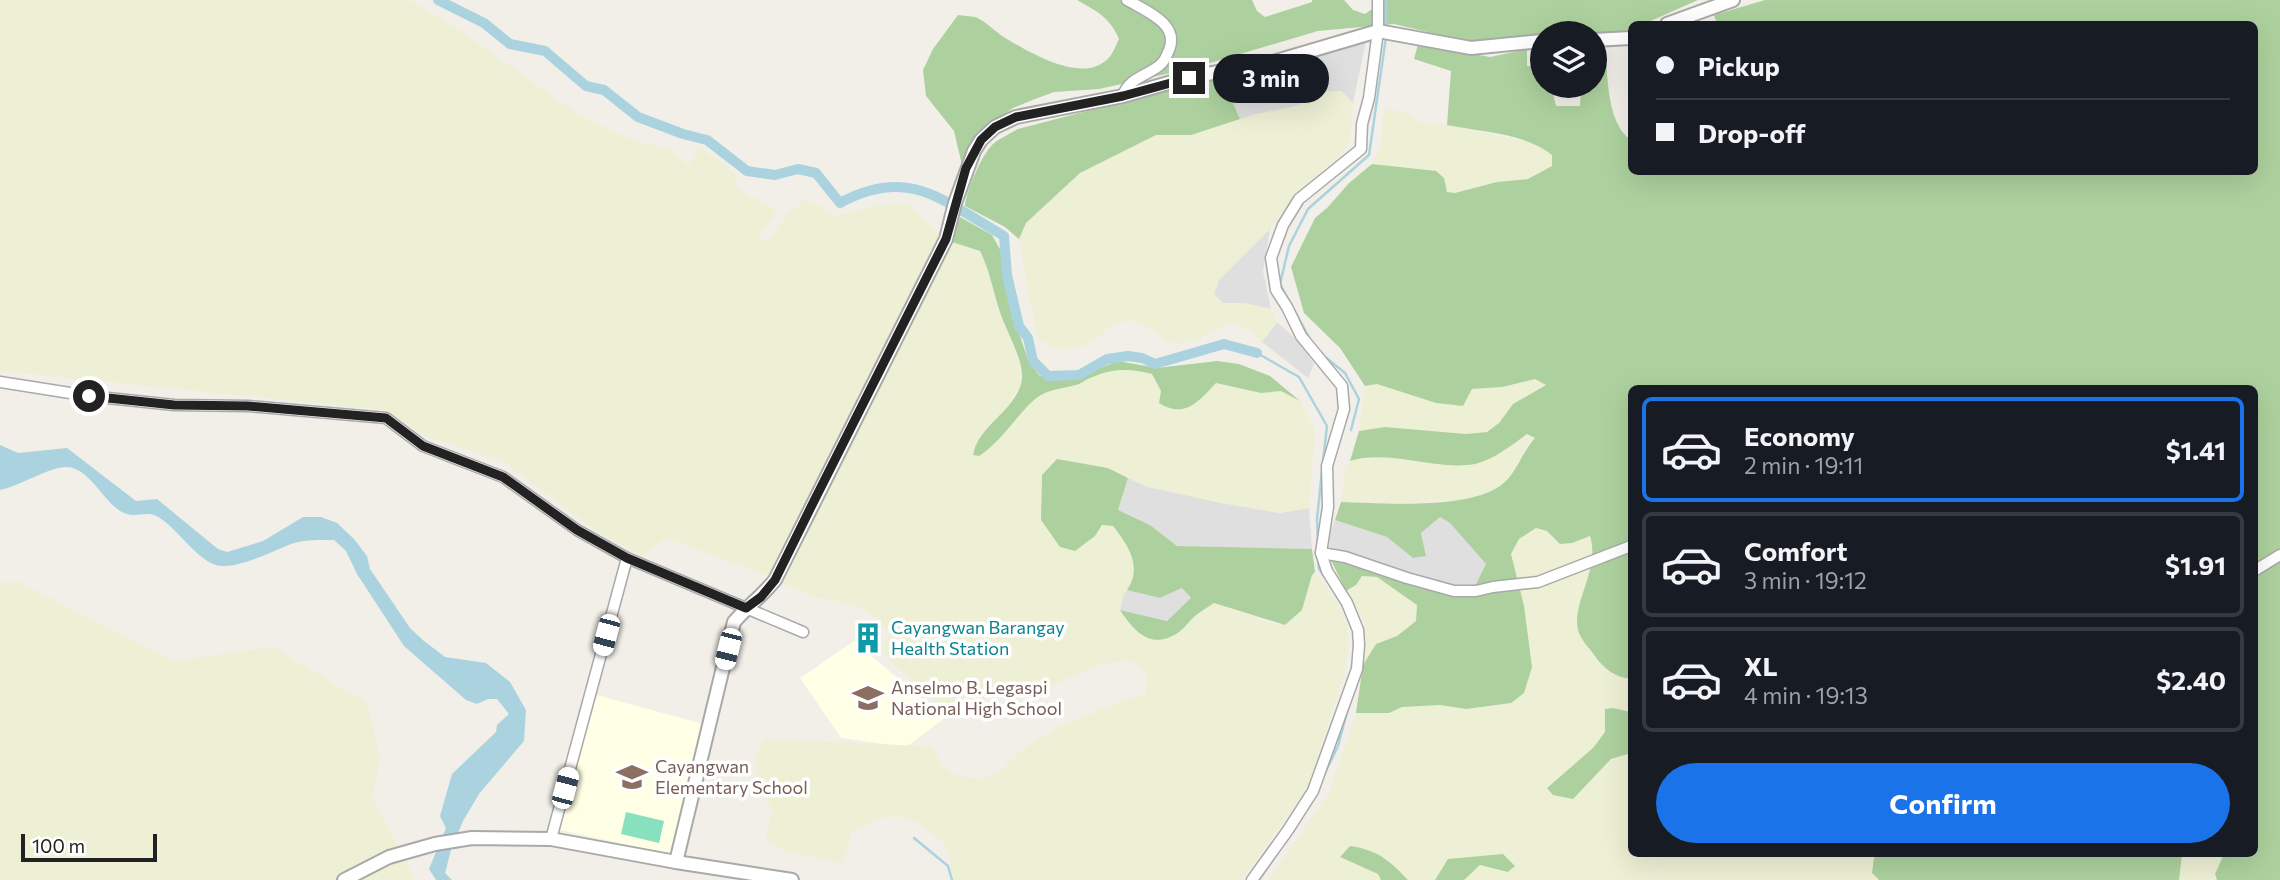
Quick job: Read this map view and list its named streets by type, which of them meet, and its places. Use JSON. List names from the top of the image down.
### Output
{
  "places": {
    "building": ["Cayangwan Barangay Health Station"],
    "school or university": ["Anselmo B. Legaspi National High School", "Cayangwan Elementary School"]
  },
  "scale_bar": "100 m",
  "page": {
    "banner": ["Pickup", "Drop-off"],
    "bubble": "3 min",
    "list": [
      {
        "name": "Economy",
        "note": "2 min · 19:11",
        "value": "$1.41"
      },
      {
        "name": "Comfort",
        "note": "3 min · 19:12",
        "value": "$1.91"
      },
      {
        "name": "XL",
        "note": "4 min · 19:13",
        "value": "$2.40"
      }
    ],
    "buttons": "Confirm",
    "scale": "100 m"
  }
}
